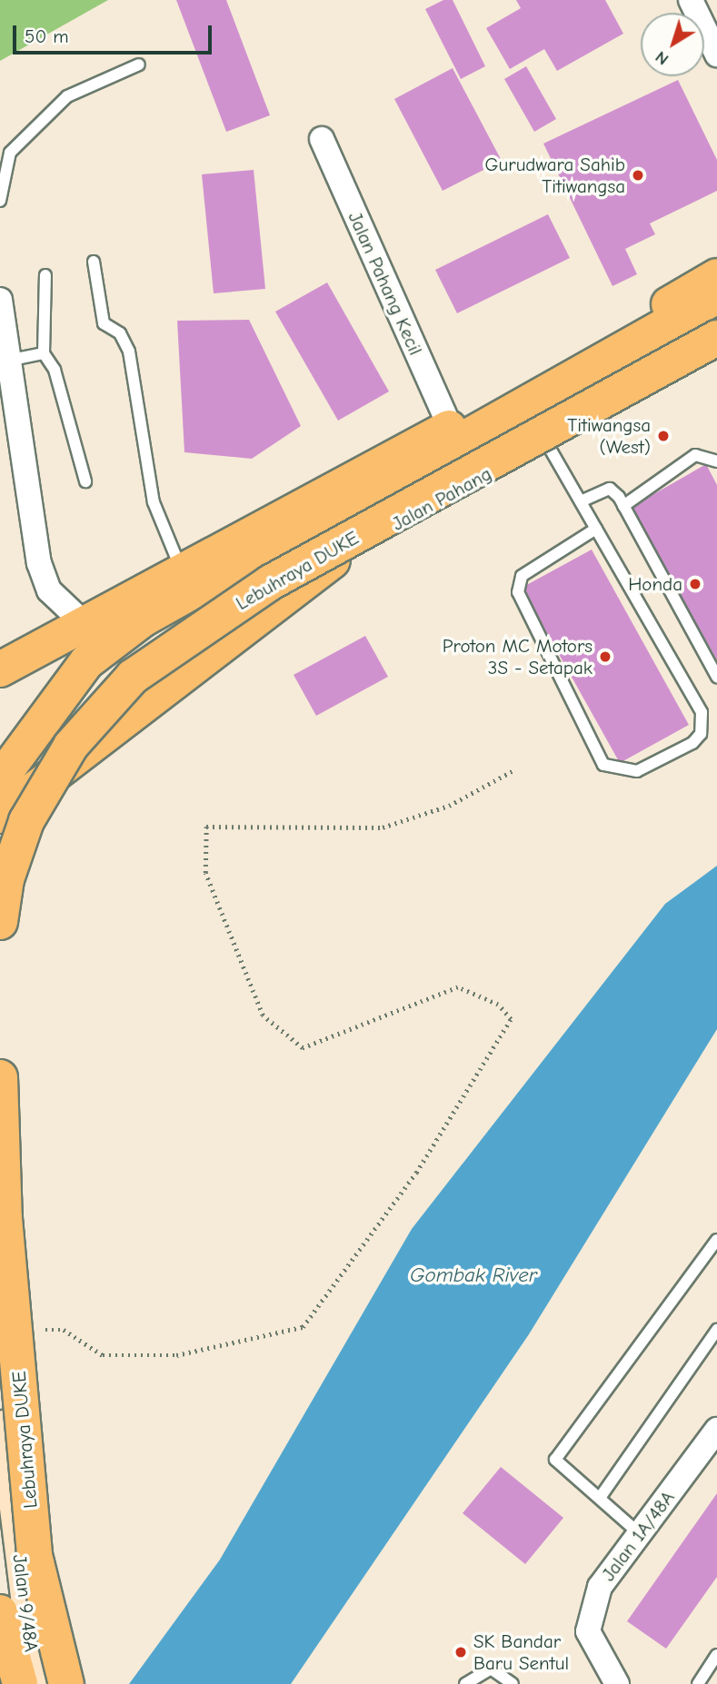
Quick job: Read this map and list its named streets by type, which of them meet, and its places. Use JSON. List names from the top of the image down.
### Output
{
  "streets": {
    "main road": ["Jalan Pahang", "Lebuhraya DUKE", "Jalan 9/48A"],
    "street": ["Jalan Pahang Kecil", "Jalan 1A/48A"]
  },
  "crossings": [
    ["Jalan Pahang", "Lebuhraya DUKE"]
  ],
  "water": ["Gombak River"],
  "places": [
    "Gurudwara Sahib Titiwangsa",
    "Titiwangsa (West)",
    "Honda",
    "Proton MC Motors 3S - Setapak",
    "SK Bandar Baru Sentul"
  ],
  "scale_bar": "50 m",
  "north": "bottom left"
}
